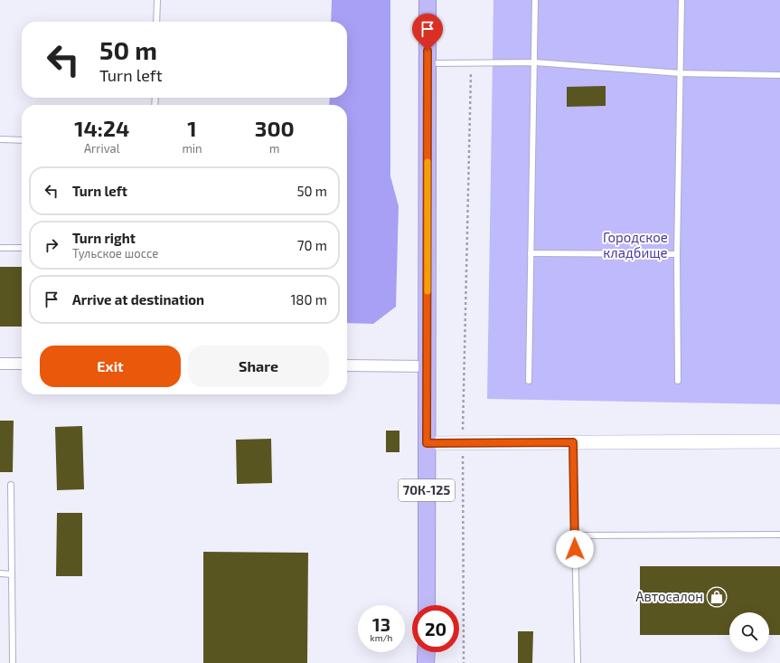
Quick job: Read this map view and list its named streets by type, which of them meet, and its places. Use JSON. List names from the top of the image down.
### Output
{
  "streets": {
    "main road": ["70К-125"]
  },
  "parks": ["Городское кладбище"],
  "places": {
    "shop": ["Автосалон"]
  },
  "page": {
    "turn": ["50 m", "Turn left"],
    "eta": [
      "14:24",
      "Arrival",
      "1",
      "min",
      "300",
      "m"
    ],
    "list": [
      {
        "name": "Turn left",
        "value": "50 m"
      },
      {
        "name": "Turn right",
        "note": "Тульское шоссе",
        "value": "70 m"
      },
      {
        "name": "Arrive at destination",
        "value": "180 m"
      }
    ],
    "buttons": ["Exit", "Share"],
    "speed": "13 km/h",
    "limit": "20"
  }
}
